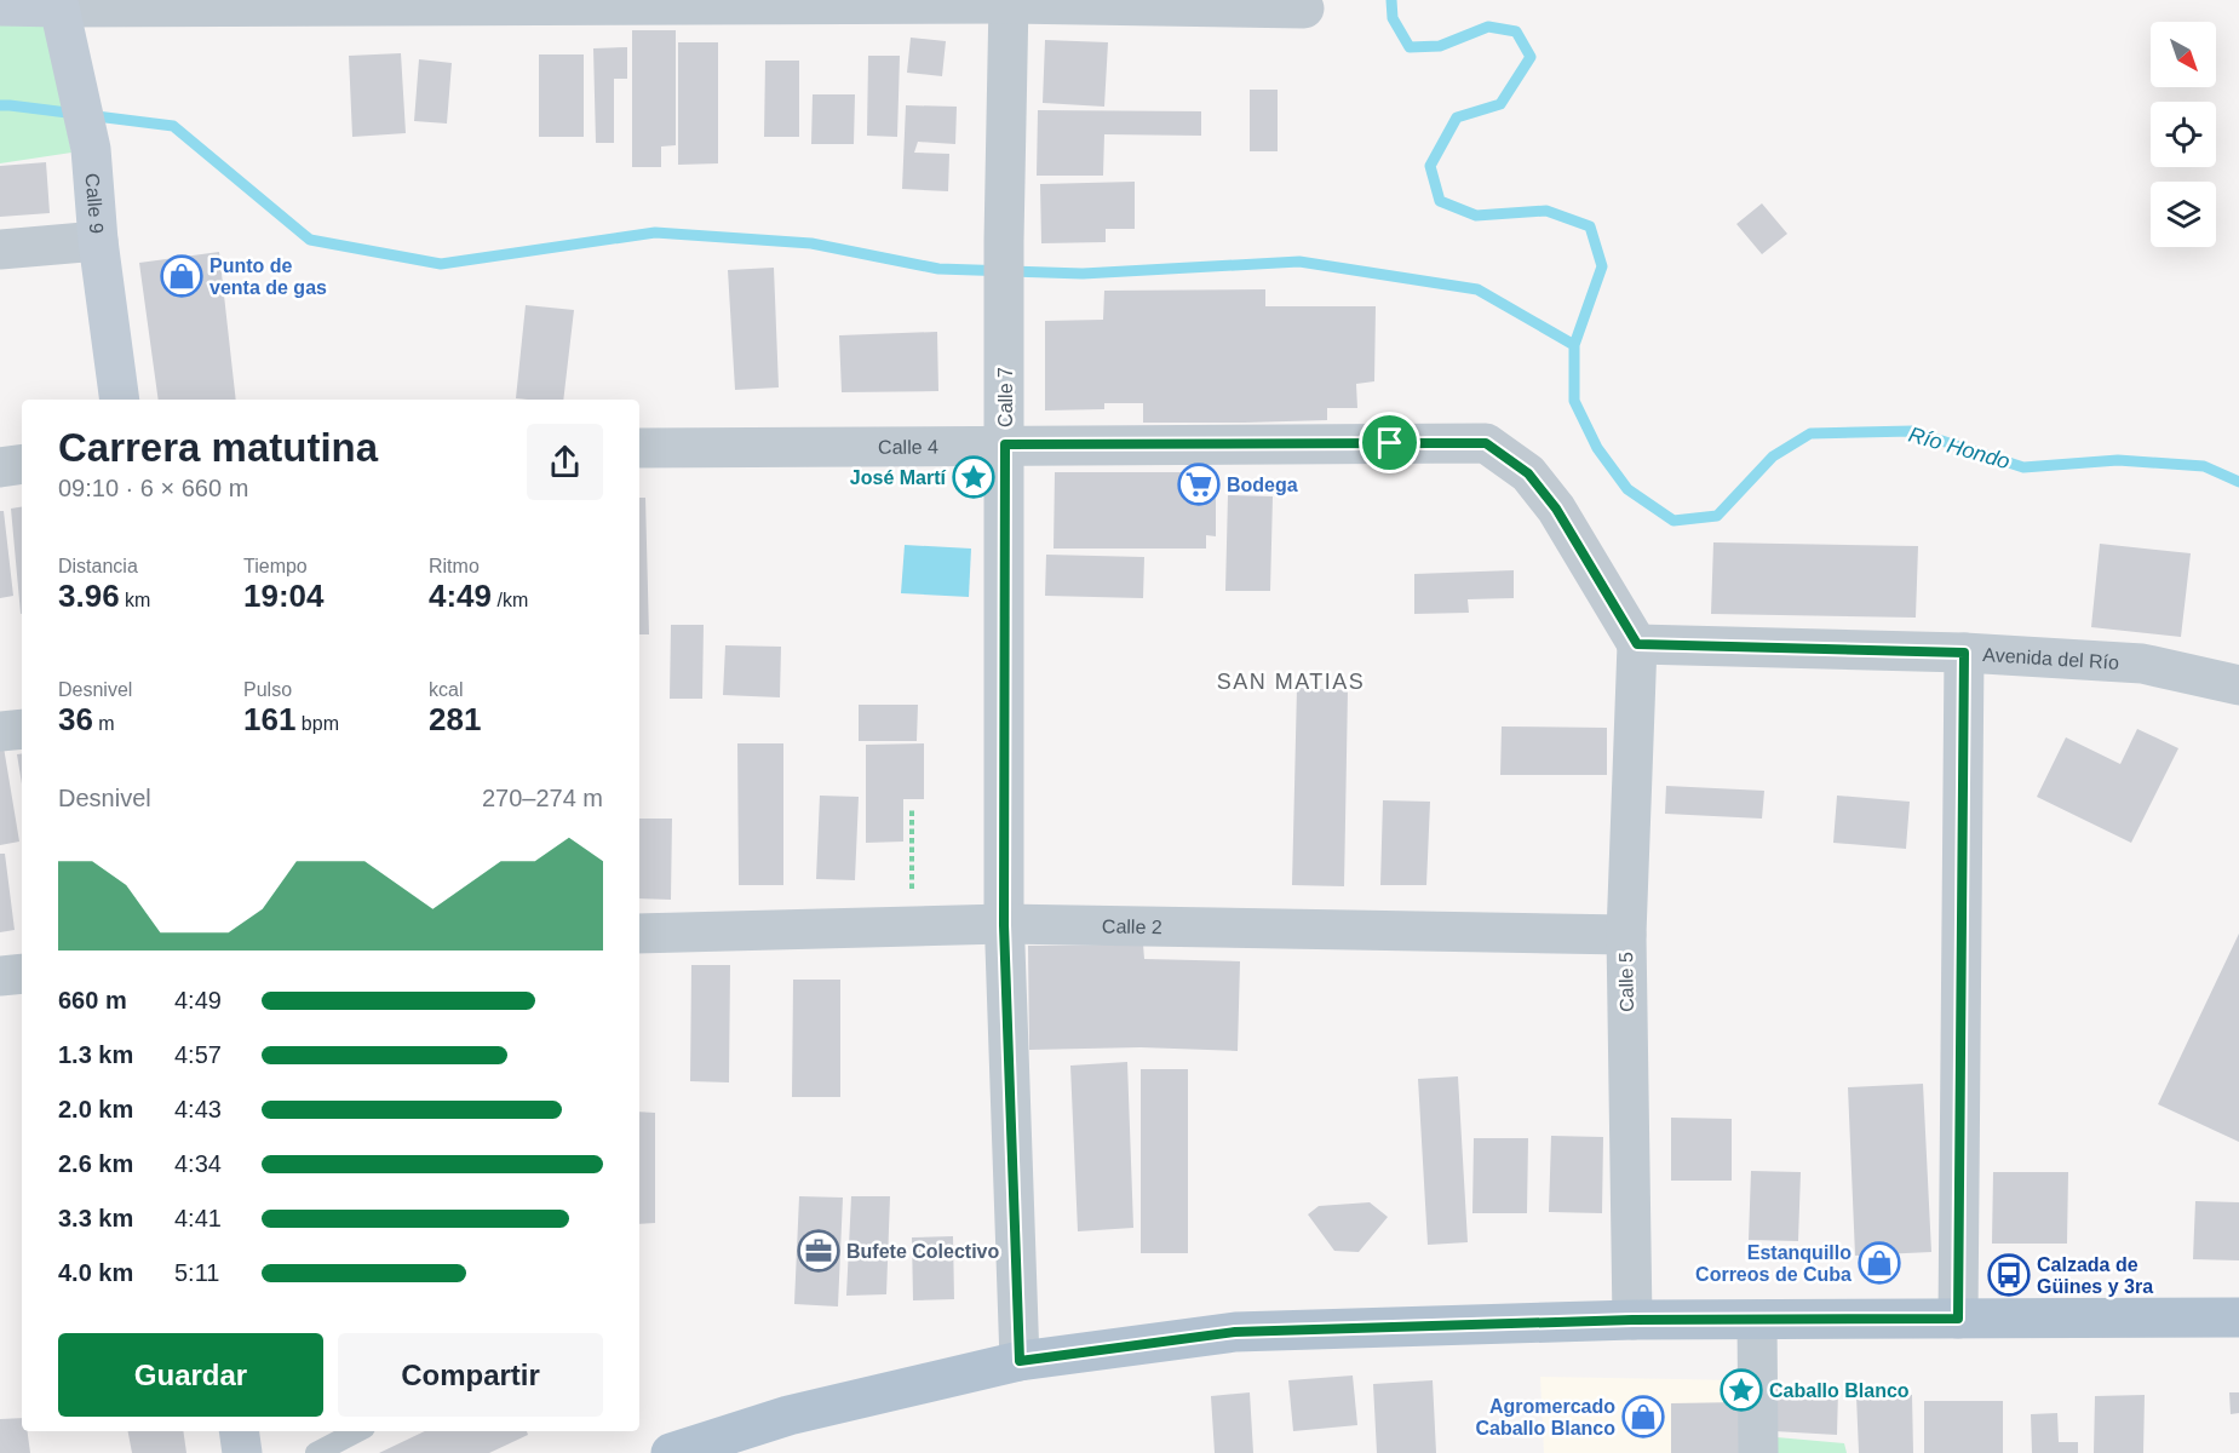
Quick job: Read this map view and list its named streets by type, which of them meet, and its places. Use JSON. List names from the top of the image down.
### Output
{
  "streets": {
    "street": [
      "Calle 9",
      "Calle 7",
      "Calle 4",
      "Avenida del Río",
      "Calle 2",
      "Calle 5"
    ]
  },
  "crossings": [
    ["Calle 7", "Calle 4"],
    ["Calle 7", "Calle 2"],
    ["Calle 4", "Avenida del Río"],
    ["Calle 4", "Calle 5"],
    ["Avenida del Río", "Calle 5"],
    ["Calle 2", "Calle 5"]
  ],
  "districts": ["SAN MATIAS"],
  "water": ["Río Hondo"],
  "places": {
    "shop": ["Punto de venta de gas", "Estanquillo Correos de Cuba", "Agromercado Caballo Blanco"],
    "place": ["José Martí", "Caballo Blanco"],
    "supermarket": ["Bodega"],
    "office": ["Bufete Colectivo"],
    "bus stop": ["Calzada de Güines y 3ra"]
  },
  "north": "bottom right",
  "page": {
    "heading": ["Carrera matutina", "09:10 · 6 × 660 m"],
    "stats": [
      ["Distancia", "3.96 km"],
      ["Tiempo", "19:04"],
      ["Ritmo", "4:49 /km"],
      ["Desnivel", "36 m"],
      ["Pulso", "161 bpm"],
      ["kcal", "281"]
    ],
    "chart": ["Desnivel", "270–274 m"],
    "list": [
      {
        "name": "660 m",
        "note": "4:49"
      },
      {
        "name": "1.3 km",
        "note": "4:57"
      },
      {
        "name": "2.0 km",
        "note": "4:43"
      },
      {
        "name": "2.6 km",
        "note": "4:34"
      },
      {
        "name": "3.3 km",
        "note": "4:41"
      },
      {
        "name": "4.0 km",
        "note": "5:11"
      }
    ],
    "buttons": ["Guardar", "Compartir"]
  }
}
